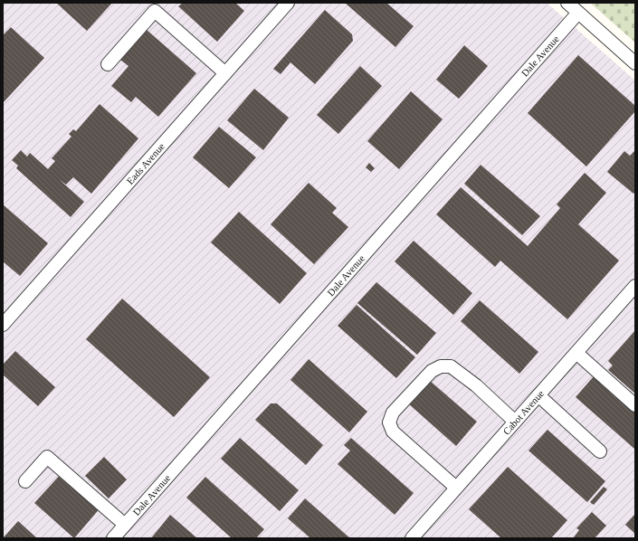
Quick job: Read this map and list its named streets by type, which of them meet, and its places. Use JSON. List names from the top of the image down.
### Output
{
  "streets": {
    "street": ["Dale Avenue", "Eads Avenue", "Cabot Avenue"]
  }
}
